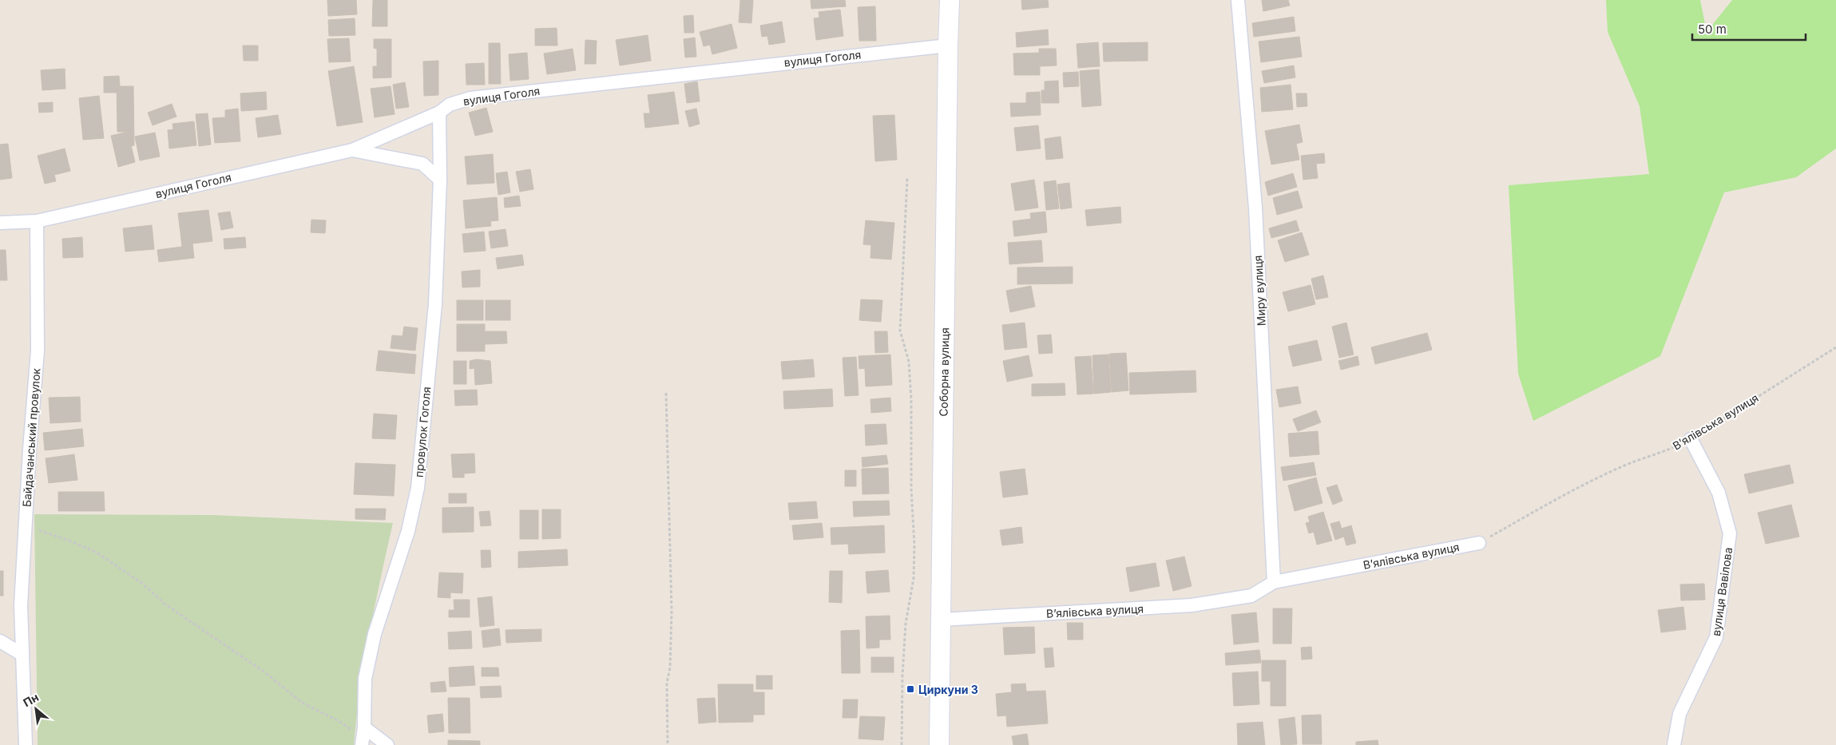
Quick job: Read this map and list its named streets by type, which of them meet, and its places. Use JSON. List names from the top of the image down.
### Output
{
  "streets": {
    "street": [
      "вулиця Гоголя",
      "Миру вулиця",
      "Соборна вулиця",
      "В’ялівська вулиця",
      "провулок Гоголя",
      "Байдачанський провулок",
      "вулиця Вавілова"
    ]
  },
  "crossings": [
    ["вулиця Гоголя", "Соборна вулиця"],
    ["вулиця Гоголя", "провулок Гоголя"],
    ["вулиця Гоголя", "Байдачанський провулок"],
    ["Миру вулиця", "В’ялівська вулиця"],
    ["Соборна вулиця", "В’ялівська вулиця"],
    ["В’ялівська вулиця", "вулиця Вавілова"]
  ],
  "places": {
    "transit": ["Циркуни 3"]
  },
  "scale_bar": "50 m",
  "north": "top left"
}
